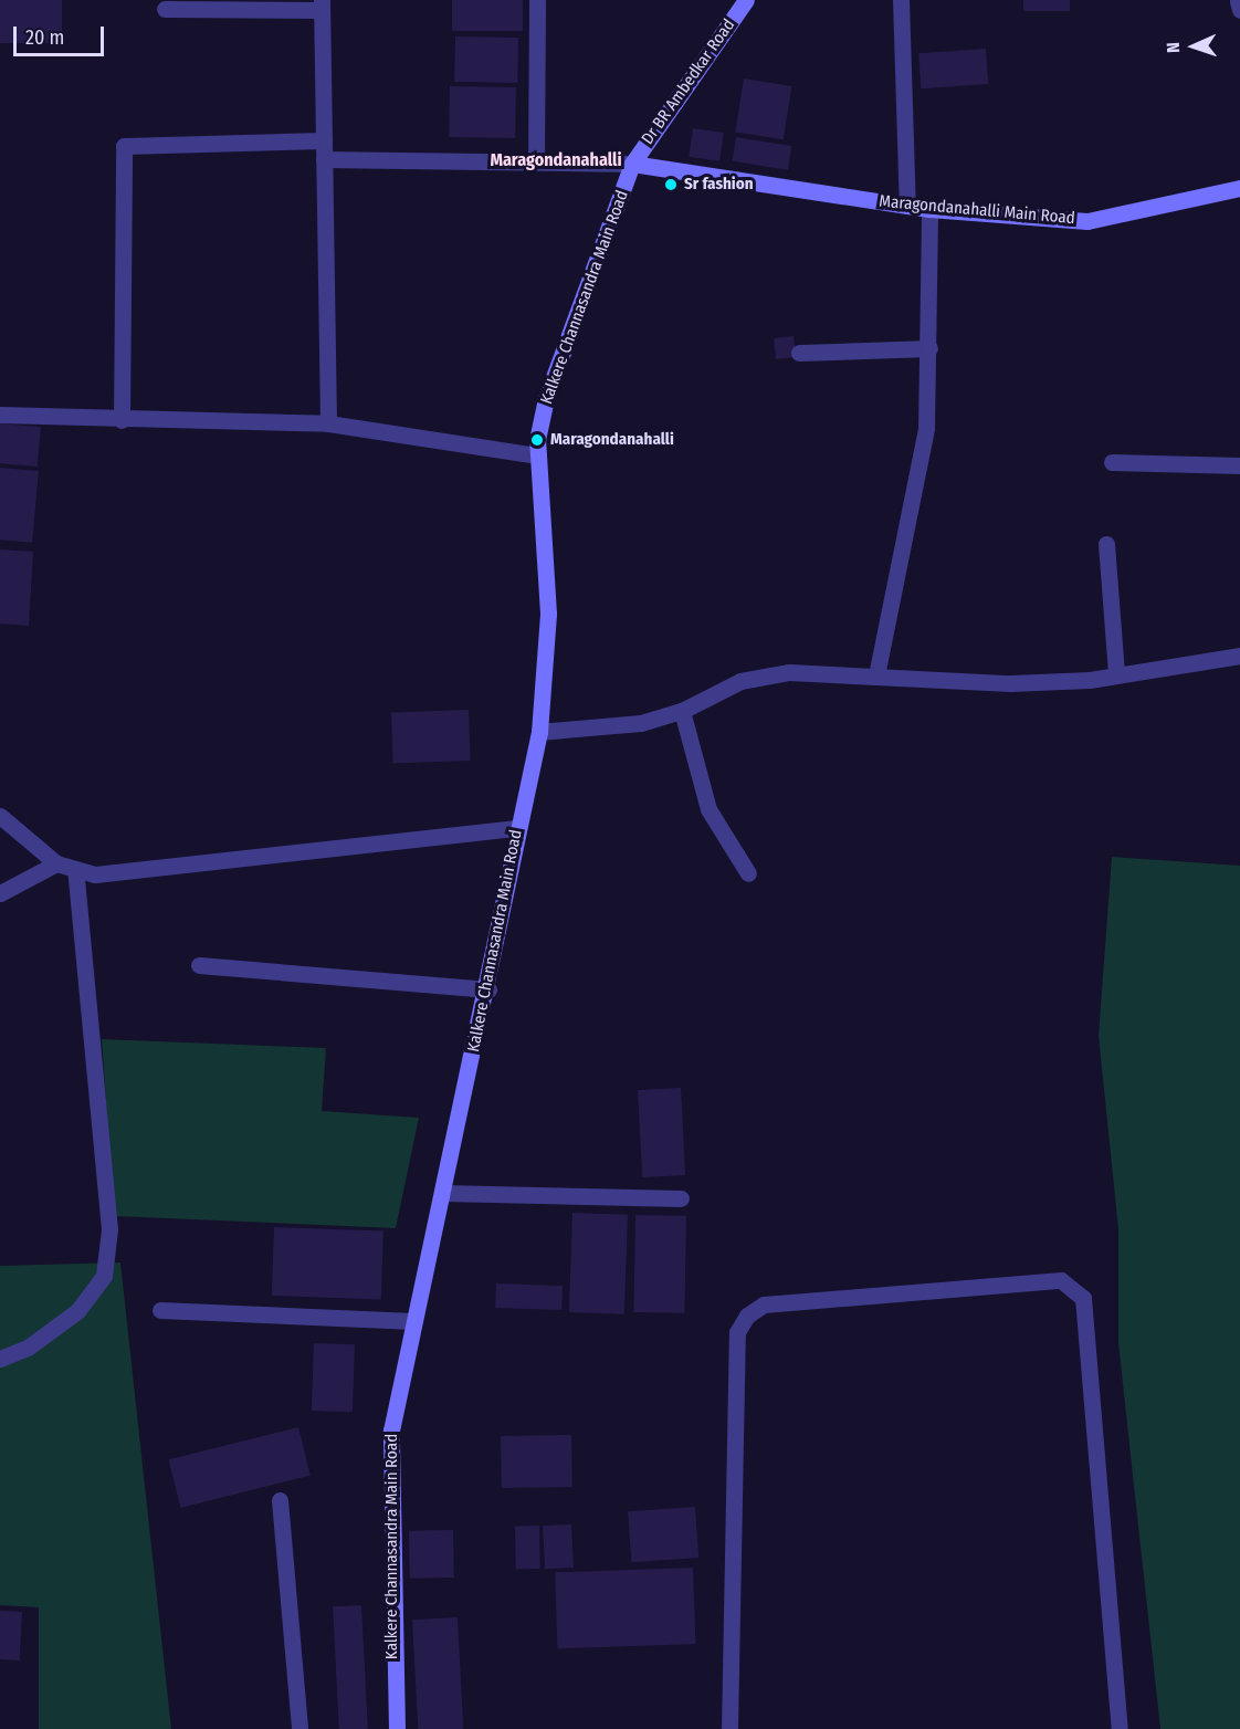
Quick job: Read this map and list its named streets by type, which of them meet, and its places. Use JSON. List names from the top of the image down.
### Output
{
  "streets": {
    "main road": ["Dr BR Ambedkar Road", "Maragondanahalli Main Road", "Kalkere Channasandra Main Road"]
  },
  "crossings": [
    ["Dr BR Ambedkar Road", "Maragondanahalli Main Road"],
    ["Dr BR Ambedkar Road", "Kalkere Channasandra Main Road"],
    ["Maragondanahalli Main Road", "Kalkere Channasandra Main Road"]
  ],
  "districts": ["Maragondanahalli"],
  "places": ["Sr fashion", "Maragondanahalli"],
  "scale_bar": "20 m",
  "north": "left"
}
